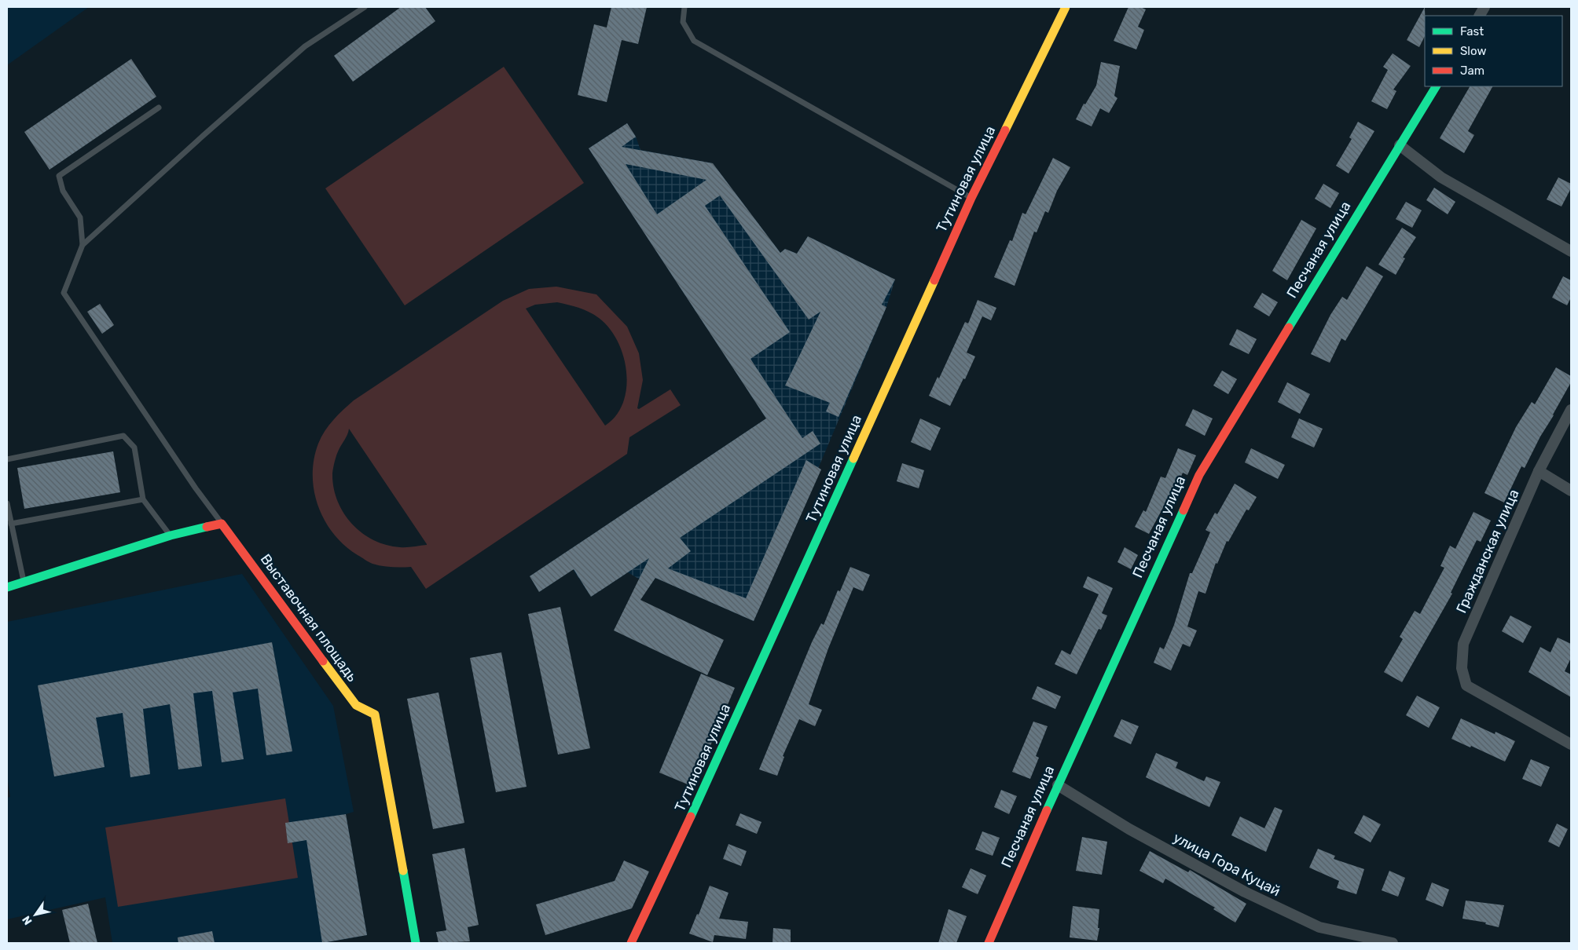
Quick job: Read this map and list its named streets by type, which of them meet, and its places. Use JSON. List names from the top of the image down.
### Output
{
  "streets": {
    "street": [
      "Тутиновая улица",
      "Песчаная улица",
      "Гражданская улица",
      "Выставочная площадь",
      "улица Гора Куцай"
    ]
  },
  "crossings": [
    ["Песчаная улица", "улица Гора Куцай"]
  ],
  "legend": ["Fast", "Slow", "Jam"],
  "north": "bottom left"
}
